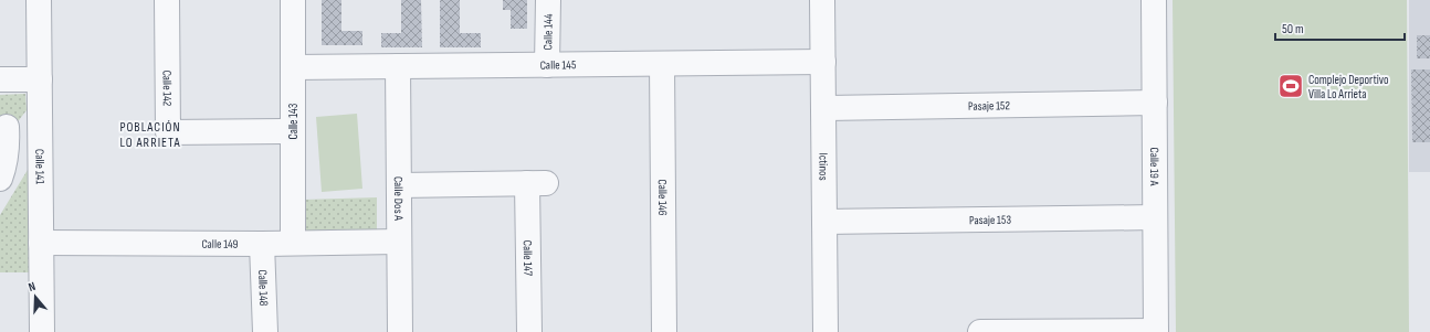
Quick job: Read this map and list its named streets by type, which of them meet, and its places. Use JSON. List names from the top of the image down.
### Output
{
  "streets": {
    "street": [
      "Calle 144",
      "Calle 145",
      "Calle 142",
      "Pasaje 152",
      "Calle 143",
      "Ictinos",
      "Calle 19 A",
      "Calle 141",
      "Calle 146",
      "Calle Dos A",
      "Pasaje 153",
      "Calle 149",
      "Calle 147",
      "Calle 148"
    ]
  },
  "crossings": [
    ["Calle 144", "Calle 145"],
    ["Calle 145", "Calle 143"],
    ["Calle 145", "Ictinos"],
    ["Calle 145", "Calle 146"],
    ["Calle 145", "Calle Dos A"],
    ["Calle 142", "Calle 143"],
    ["Pasaje 152", "Ictinos"],
    ["Pasaje 152", "Calle 19 A"],
    ["Calle 143", "Calle 149"],
    ["Ictinos", "Pasaje 153"],
    ["Calle 19 A", "Pasaje 153"],
    ["Calle 141", "Calle 149"],
    ["Calle Dos A", "Calle 149"],
    ["Calle Dos A", "Calle 147"],
    ["Calle 149", "Calle 148"]
  ],
  "districts": ["POBLACIÓN LO ARRIETA"],
  "places": {
    "sports": ["Complejo Deportivo Villa Lo Arrieta"]
  },
  "scale_bar": "50 m",
  "north": "top"
}
